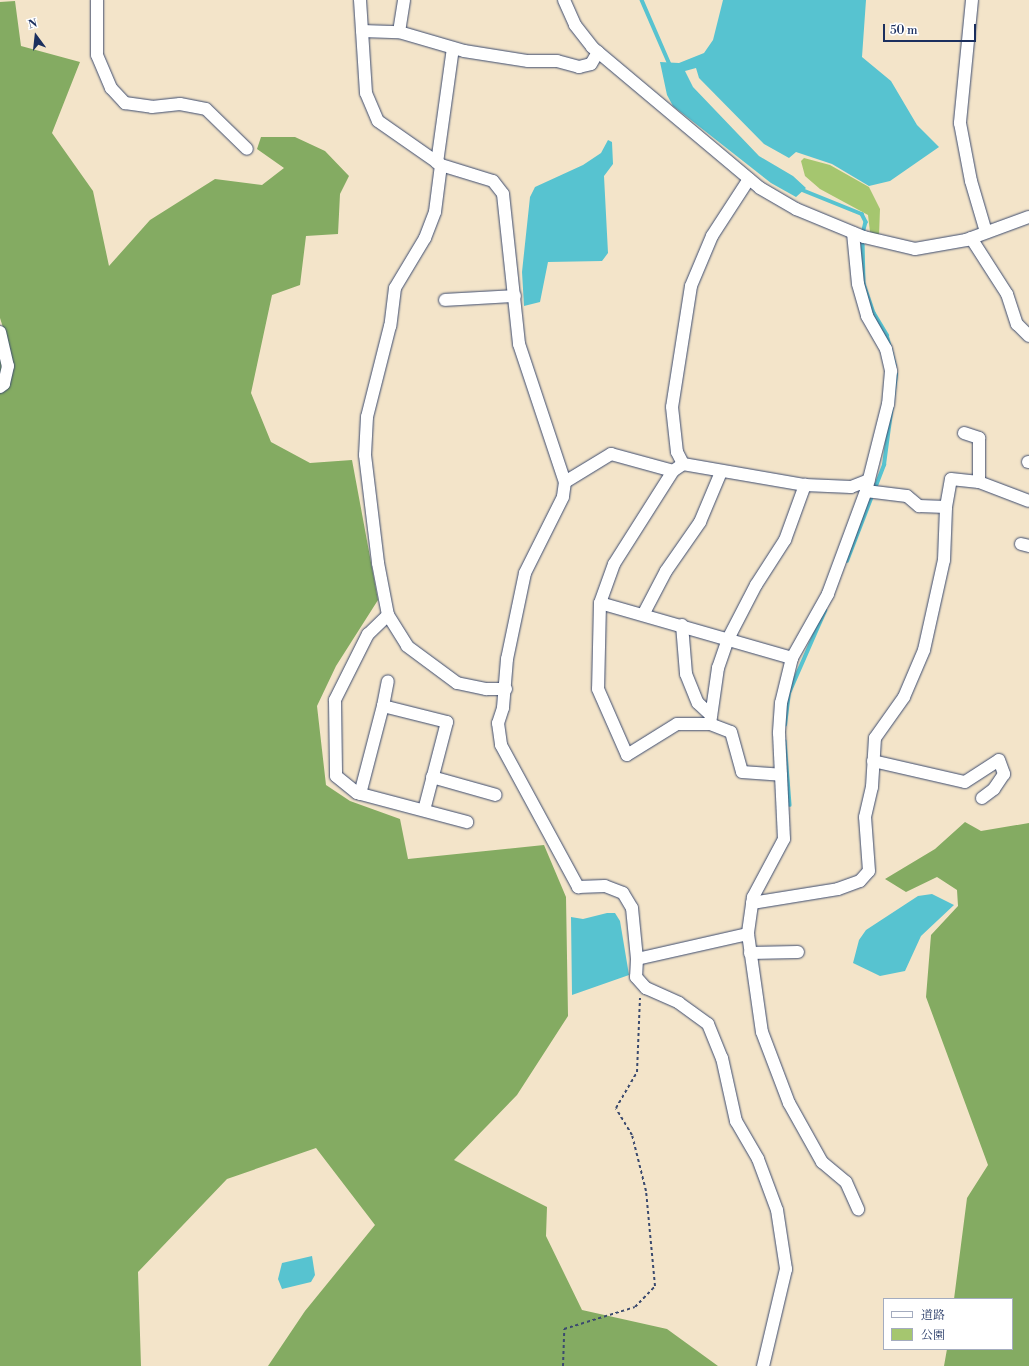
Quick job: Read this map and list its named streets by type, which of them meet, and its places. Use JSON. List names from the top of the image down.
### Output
{
  "legend": ["道路", "公園"],
  "scale_bar": "50 m",
  "north": "top"
}
